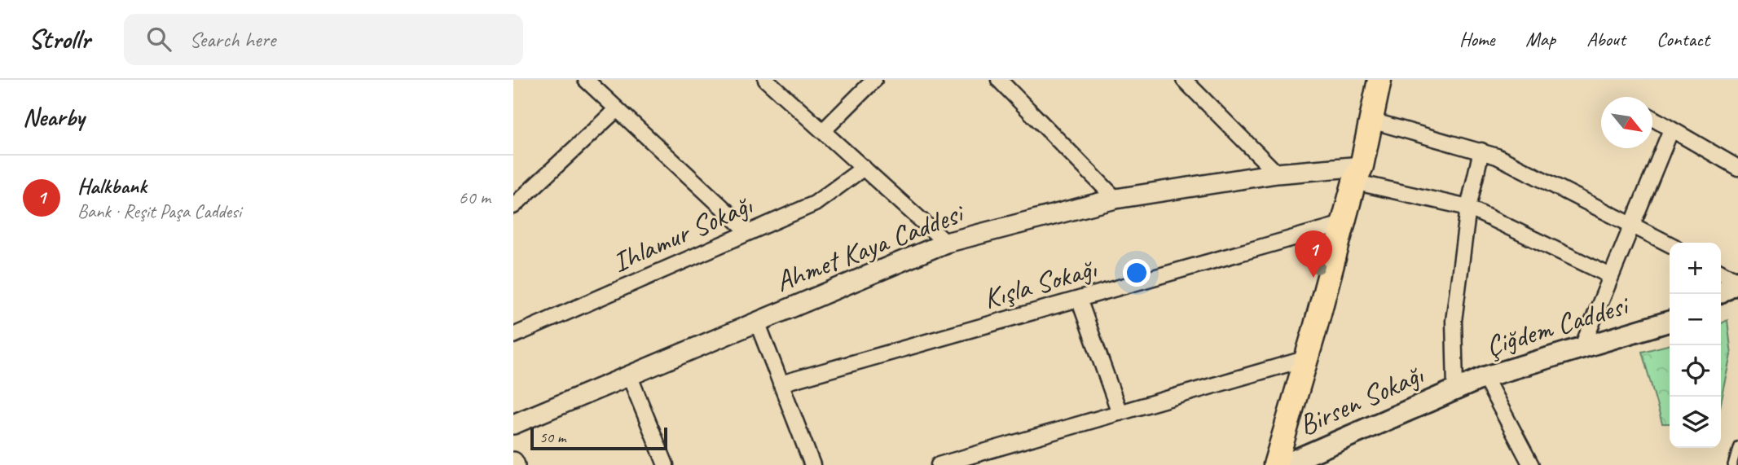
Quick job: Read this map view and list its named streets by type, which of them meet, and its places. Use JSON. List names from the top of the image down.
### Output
{
  "streets": {
    "main road": ["Çiğdem Caddesi", "Birsen Sokağı"],
    "street": ["Ihlamur Sokağı", "Ahmet Kaya Caddesi", "Kışla Sokağı"]
  },
  "crossings": [
    ["Çiğdem Caddesi", "Birsen Sokağı"]
  ],
  "scale_bar": "50 m",
  "north": "bottom right",
  "page": {
    "header": "Strollr",
    "search": "Search here",
    "nav": [
      "Home",
      "Map",
      "About",
      "Contact"
    ],
    "heading": "Nearby",
    "list": [
      {
        "mark": "1",
        "name": "Halkbank",
        "note": "Bank · Reşit Paşa Caddesi",
        "value": "60 m"
      }
    ],
    "pins": "1",
    "map_buttons": ["+", "−"],
    "scale": "50 m"
  }
}
